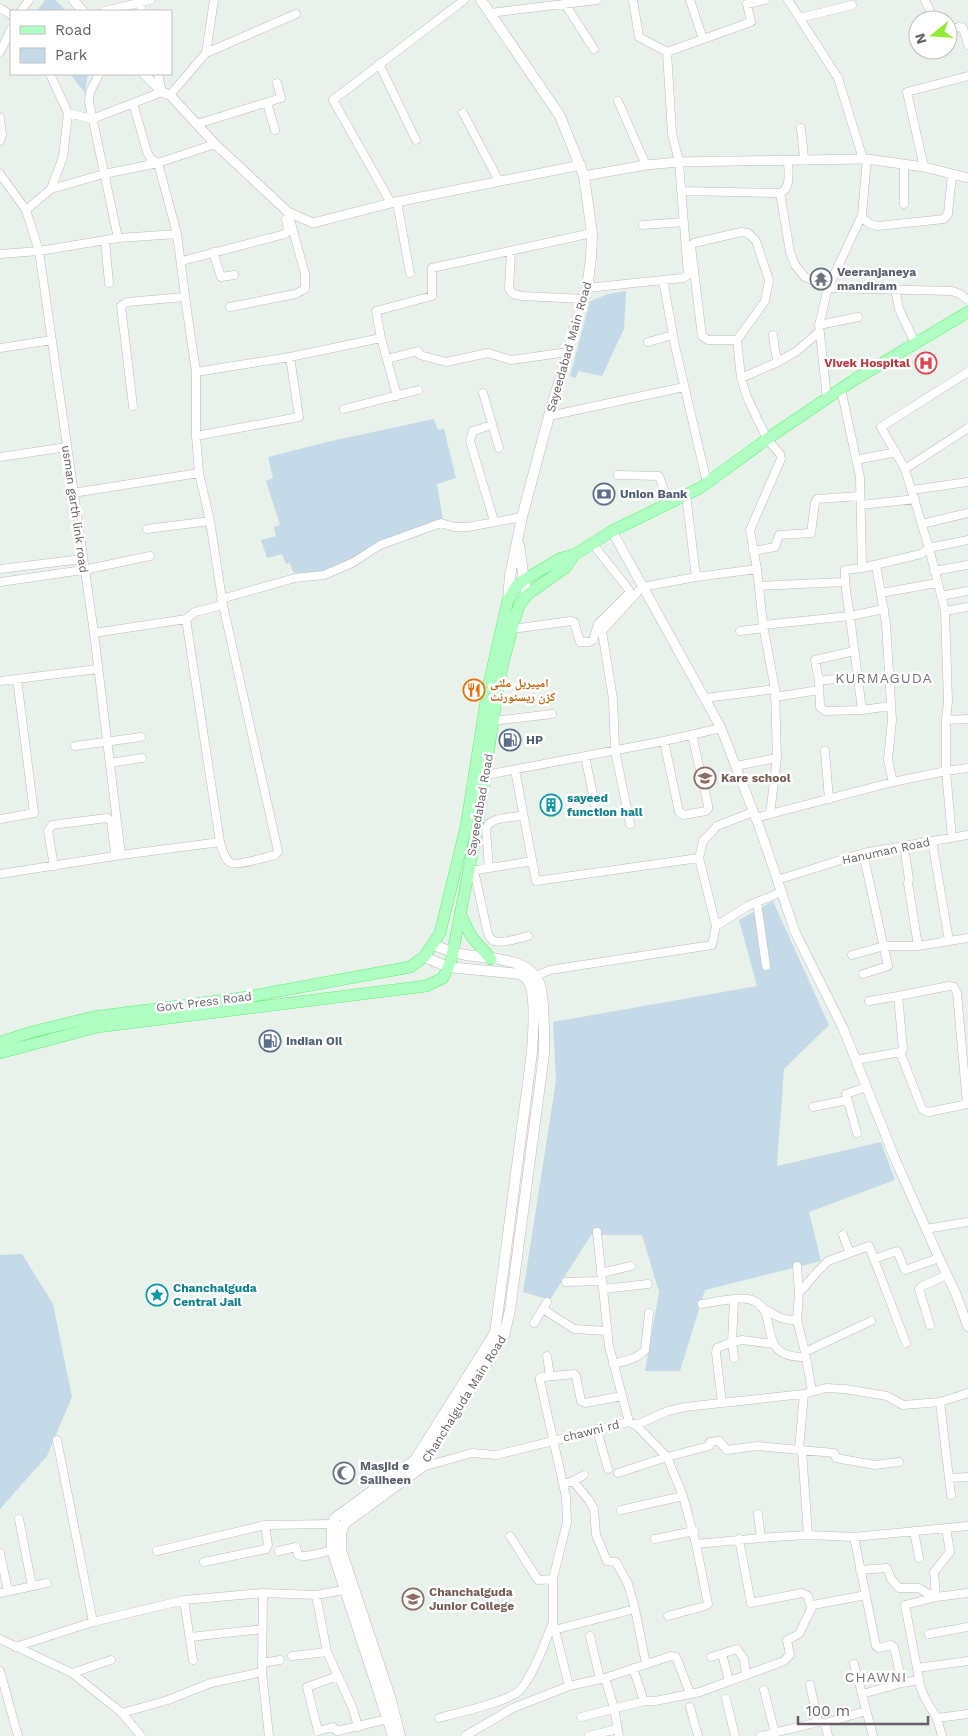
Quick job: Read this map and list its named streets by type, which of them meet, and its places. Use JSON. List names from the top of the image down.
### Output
{
  "streets": {
    "main road": [
      "Sayeedabad Main Road",
      "Sayeedabad Road",
      "Govt Press Road",
      "Chanchalguda Main Road"
    ],
    "street": ["usman garth link road", "Hanuman Road", "chawni rd"]
  },
  "crossings": [
    ["Sayeedabad Main Road", "Sayeedabad Road"],
    ["Sayeedabad Road", "Govt Press Road"],
    ["Chanchalguda Main Road", "chawni rd"]
  ],
  "districts": ["KURMAGUDA", "CHAWNI"],
  "places": {
    "temple": ["Veeranjaneya mandiram"],
    "hospital": ["Vivek Hospital"],
    "bank": ["Union Bank"],
    "restaurant": ["امپیریل ملٹی کزن ریسٹورنٹ"],
    "fuel station": ["HP", "Indian Oil"],
    "school or university": ["Kare school", "Chanchalguda Junior College"],
    "building": ["sayeed function hall"],
    "place": ["Chanchalguda Central Jail"],
    "mosque": ["Masjid e Saliheen"]
  },
  "legend": ["Road", "Park"],
  "scale_bar": "100 m",
  "north": "left"
}
